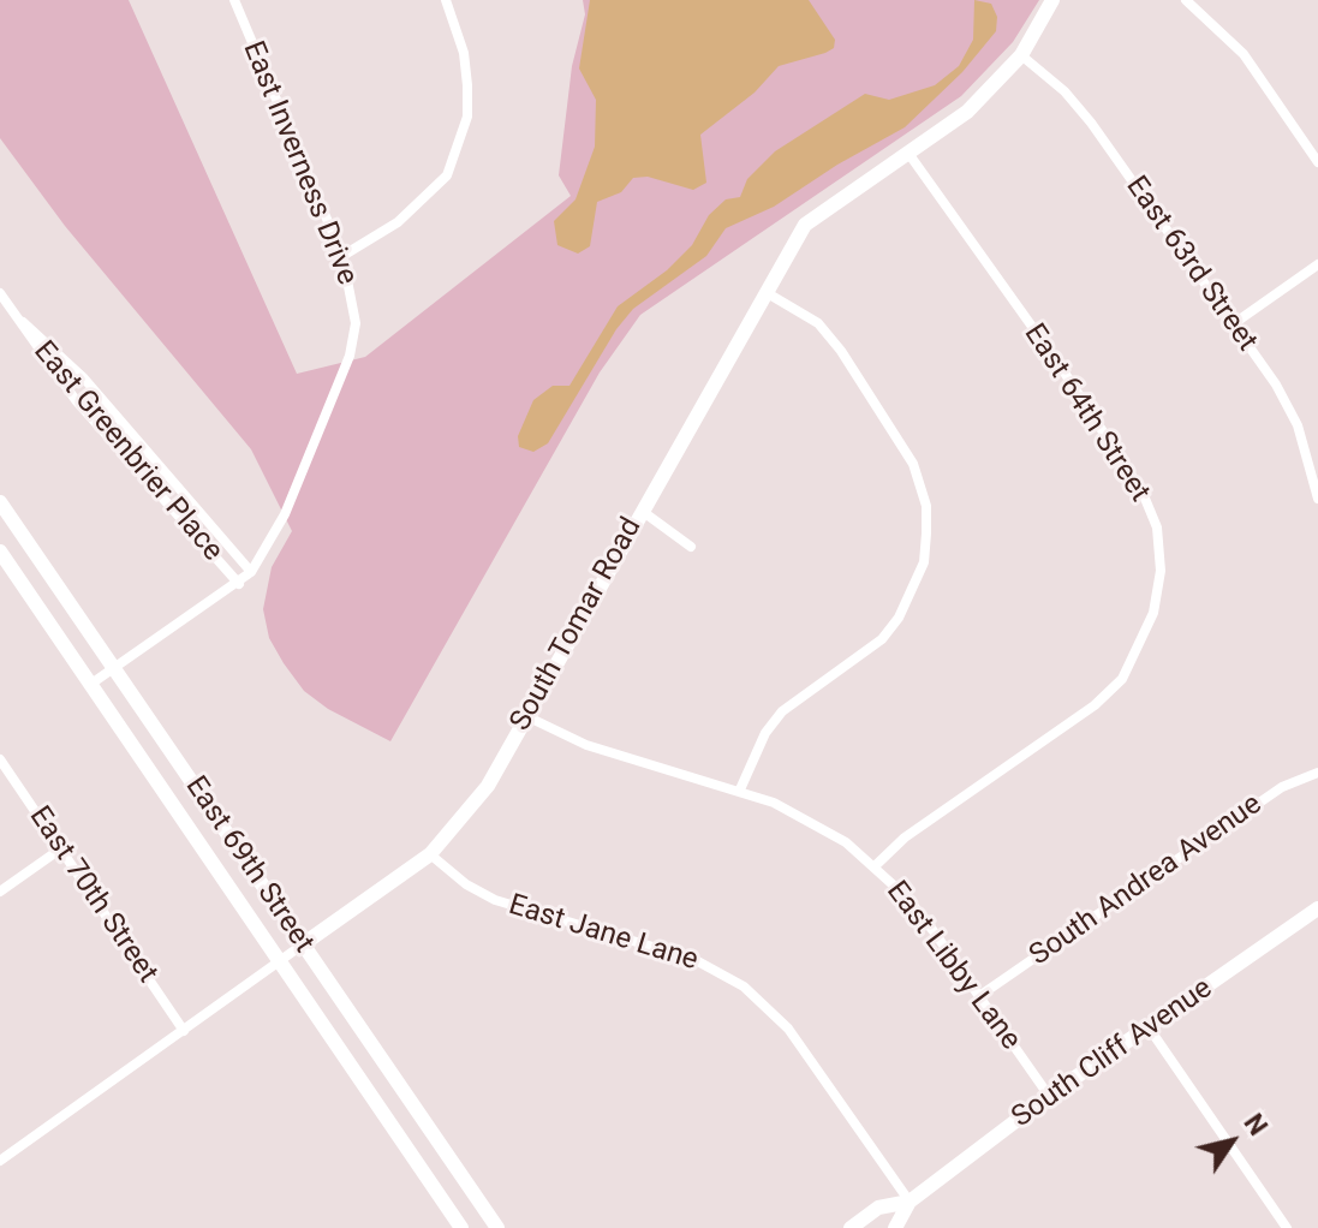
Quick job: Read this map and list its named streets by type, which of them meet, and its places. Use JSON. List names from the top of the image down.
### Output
{
  "streets": {
    "main road": ["South Tomar Road", "East 69th Street", "South Cliff Avenue"],
    "street": [
      "East Inverness Drive",
      "East 63rd Street",
      "East 64th Street",
      "East Greenbrier Place",
      "South Andrea Avenue",
      "East 70th Street",
      "East Jane Lane",
      "East Libby Lane"
    ]
  },
  "crossings": [
    ["East Inverness Drive", "East Greenbrier Place"],
    ["East Inverness Drive", "East 69th Street"],
    ["East 63rd Street", "South Tomar Road"],
    ["East 64th Street", "South Tomar Road"],
    ["East 64th Street", "East Libby Lane"],
    ["South Tomar Road", "East 69th Street"],
    ["South Tomar Road", "East 70th Street"],
    ["South Tomar Road", "East Jane Lane"],
    ["South Tomar Road", "East Libby Lane"],
    ["South Andrea Avenue", "East Libby Lane"],
    ["East Jane Lane", "South Cliff Avenue"],
    ["East Libby Lane", "South Cliff Avenue"]
  ],
  "north": "top right"
}
